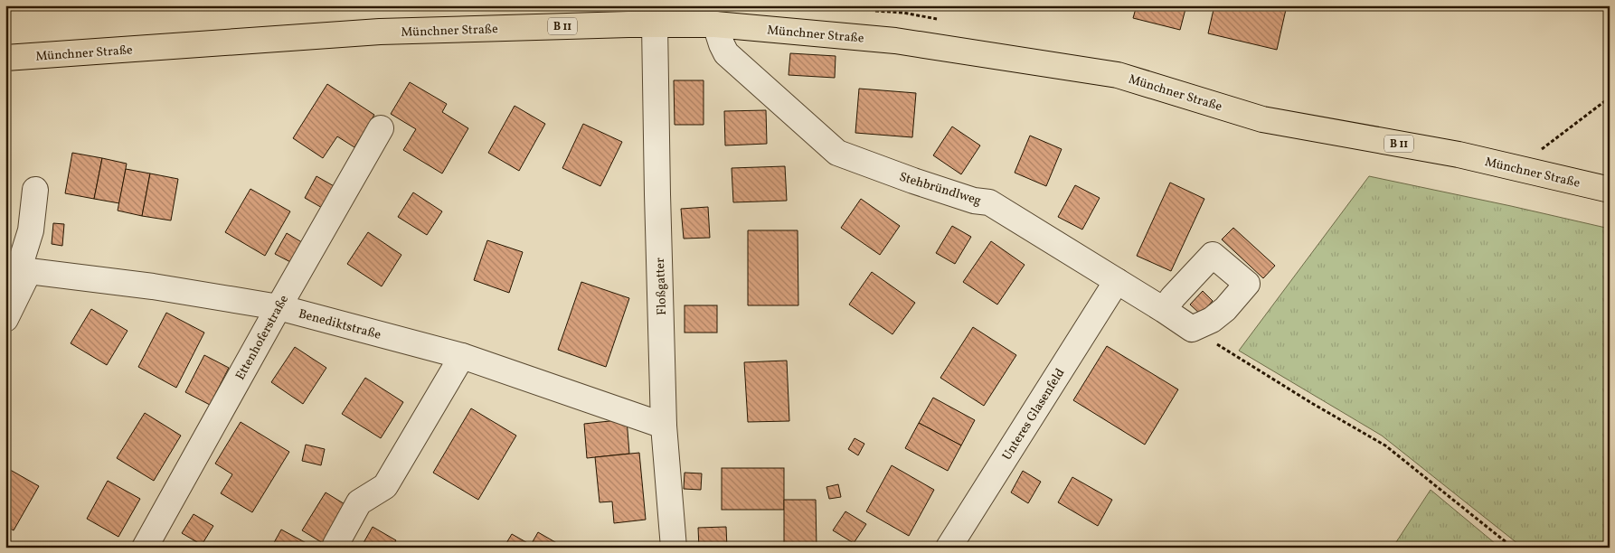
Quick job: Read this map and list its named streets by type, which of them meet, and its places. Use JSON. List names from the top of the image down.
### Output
{
  "streets": {
    "main road": ["B 11", "Münchner Straße"],
    "street": [
      "Stehbründlweg",
      "Floßgatter",
      "Benediktstraße",
      "Ettenhoferstraße",
      "Unteres Glasenfeld"
    ]
  },
  "crossings": [
    ["Münchner Straße", "Stehbründlweg"],
    ["Münchner Straße", "Floßgatter"],
    ["Stehbründlweg", "Unteres Glasenfeld"],
    ["Floßgatter", "Benediktstraße"],
    ["Benediktstraße", "Ettenhoferstraße"]
  ]
}
